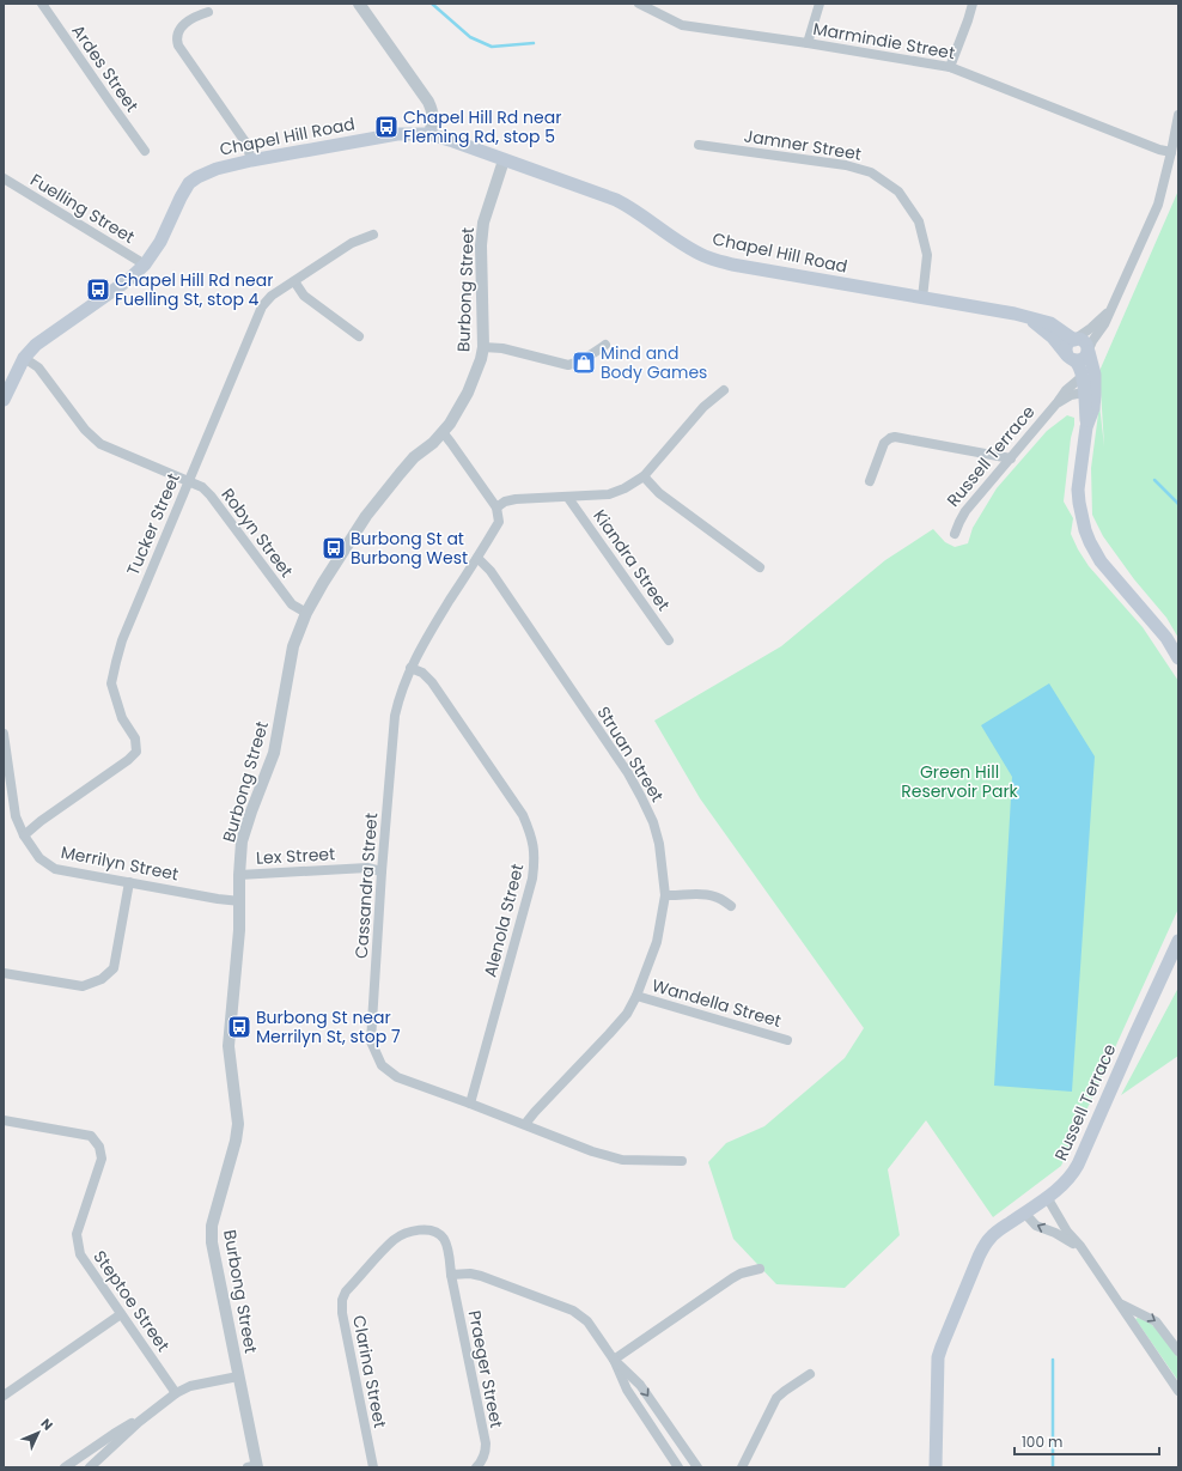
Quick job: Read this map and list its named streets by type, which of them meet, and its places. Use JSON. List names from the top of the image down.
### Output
{
  "streets": {
    "main road": ["Chapel Hill Road", "Russell Terrace"],
    "street": [
      "Marmindie Street",
      "Ardes Street",
      "Jamner Street",
      "Fuelling Street",
      "Burbong Street",
      "Tucker Street",
      "Robyn Street",
      "Kiandra Street",
      "Struan Street",
      "Lex Street",
      "Merrilyn Street",
      "Cassandra Street",
      "Alenola Street",
      "Wandella Street",
      "Steptoe Street",
      "Praeger Street",
      "Clarina Street"
    ]
  },
  "crossings": [
    ["Chapel Hill Road", "Jamner Street"],
    ["Chapel Hill Road", "Fuelling Street"],
    ["Chapel Hill Road", "Burbong Street"],
    ["Chapel Hill Road", "Robyn Street"],
    ["Burbong Street", "Robyn Street"],
    ["Burbong Street", "Lex Street"],
    ["Burbong Street", "Merrilyn Street"],
    ["Tucker Street", "Robyn Street"],
    ["Tucker Street", "Merrilyn Street"],
    ["Struan Street", "Cassandra Street"],
    ["Struan Street", "Wandella Street"],
    ["Lex Street", "Cassandra Street"],
    ["Cassandra Street", "Alenola Street"],
    ["Praeger Street", "Clarina Street"]
  ],
  "parks": ["Green Hill Reservoir Park"],
  "places": {
    "bus stop": [
      "Chapel Hill Rd near Fleming Rd, stop 5",
      "Chapel Hill Rd near Fuelling St, stop 4",
      "Burbong St at Burbong West",
      "Burbong St near Merrilyn St, stop 7"
    ],
    "shop": ["Mind and Body Games"]
  },
  "scale_bar": "100 m",
  "north": "top right"
}
